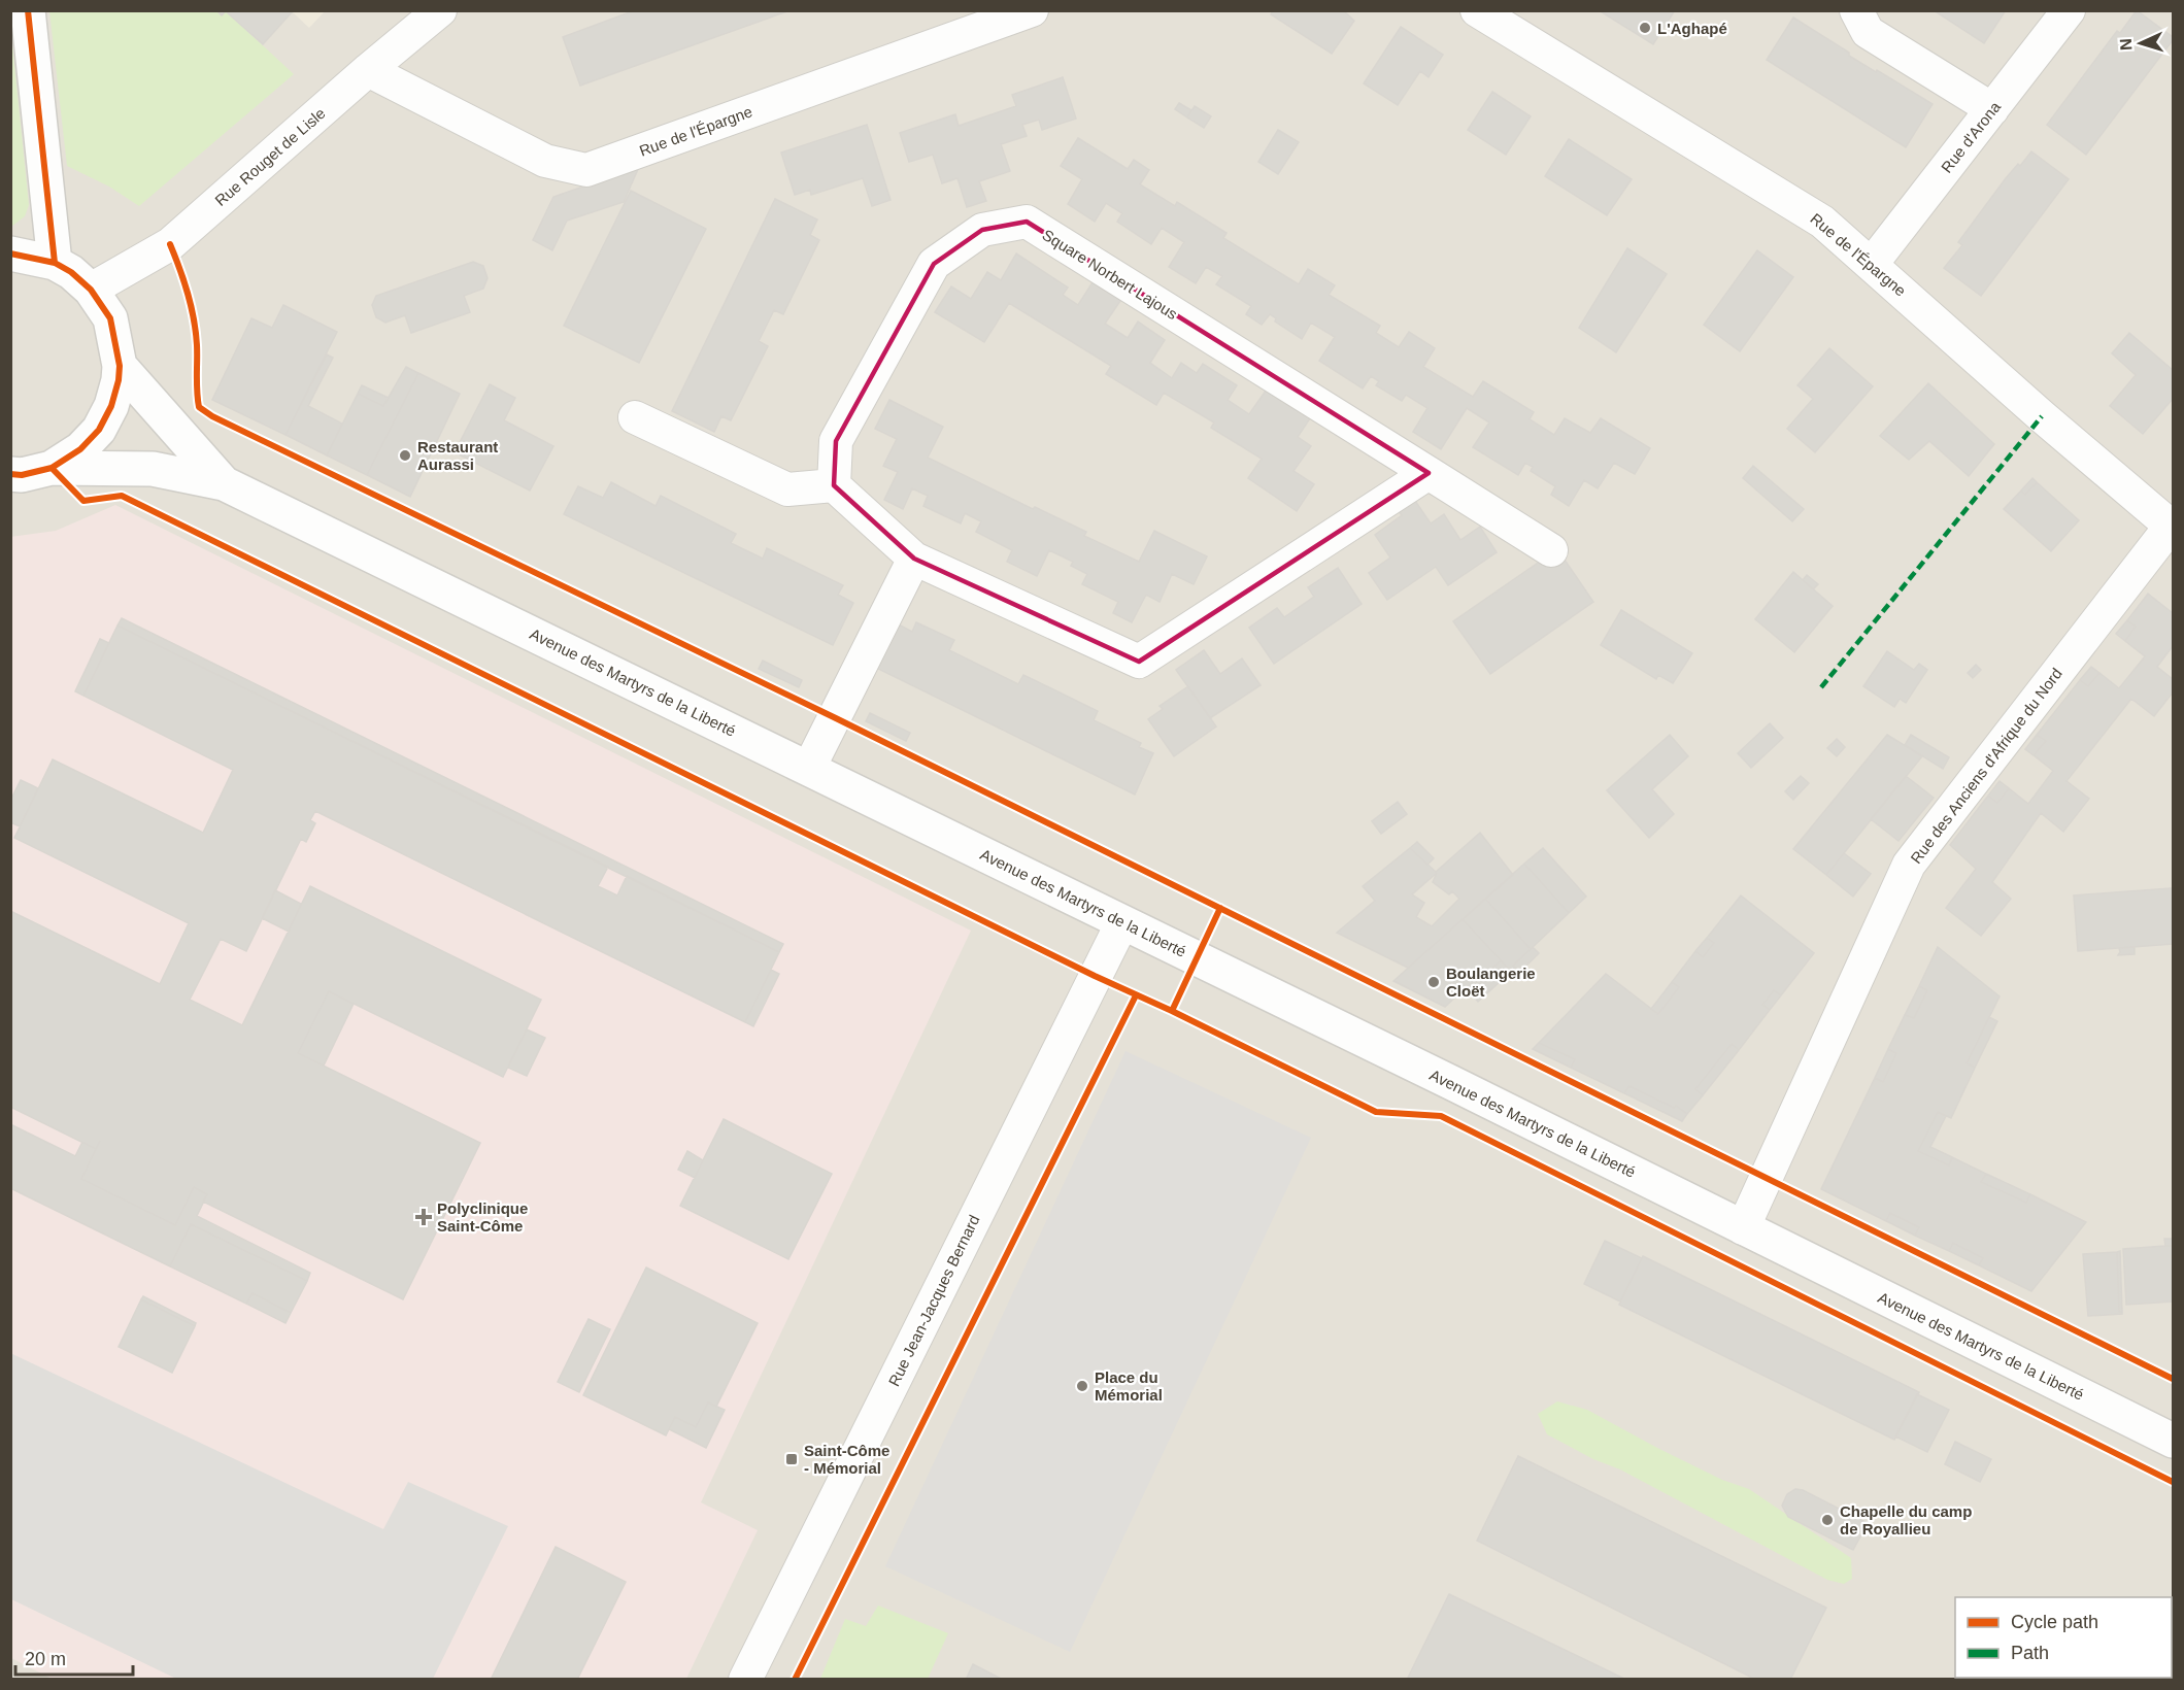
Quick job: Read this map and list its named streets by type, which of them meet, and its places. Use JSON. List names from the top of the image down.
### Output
{
  "streets": {
    "street": [
      "Rue de l'Épargne",
      "Rue d'Arona",
      "Rue Rouget de Lisle",
      "Square Norbert Lajous",
      "Avenue des Martyrs de la Liberté",
      "Rue des Anciens d'Afrique du Nord",
      "Rue Jean-Jacques Bernard"
    ]
  },
  "crossings": [
    ["Rue de l'Épargne", "Rue d'Arona"],
    ["Rue de l'Épargne", "Rue Rouget de Lisle"],
    ["Rue de l'Épargne", "Rue des Anciens d'Afrique du Nord"],
    ["Avenue des Martyrs de la Liberté", "Rue des Anciens d'Afrique du Nord"],
    ["Avenue des Martyrs de la Liberté", "Rue Jean-Jacques Bernard"]
  ],
  "places": {
    "other": [
      "L'Aghapé",
      "Restaurant Aurassi",
      "Boulangerie Cloët",
      "Place du Mémorial",
      "Chapelle du camp de Royallieu"
    ],
    "health": ["Polyclinique Saint-Côme"],
    "transit": ["Saint-Côme - Mémorial"]
  },
  "legend": ["Cycle path", "Path"],
  "scale_bar": "20 m",
  "north": "left"
}
